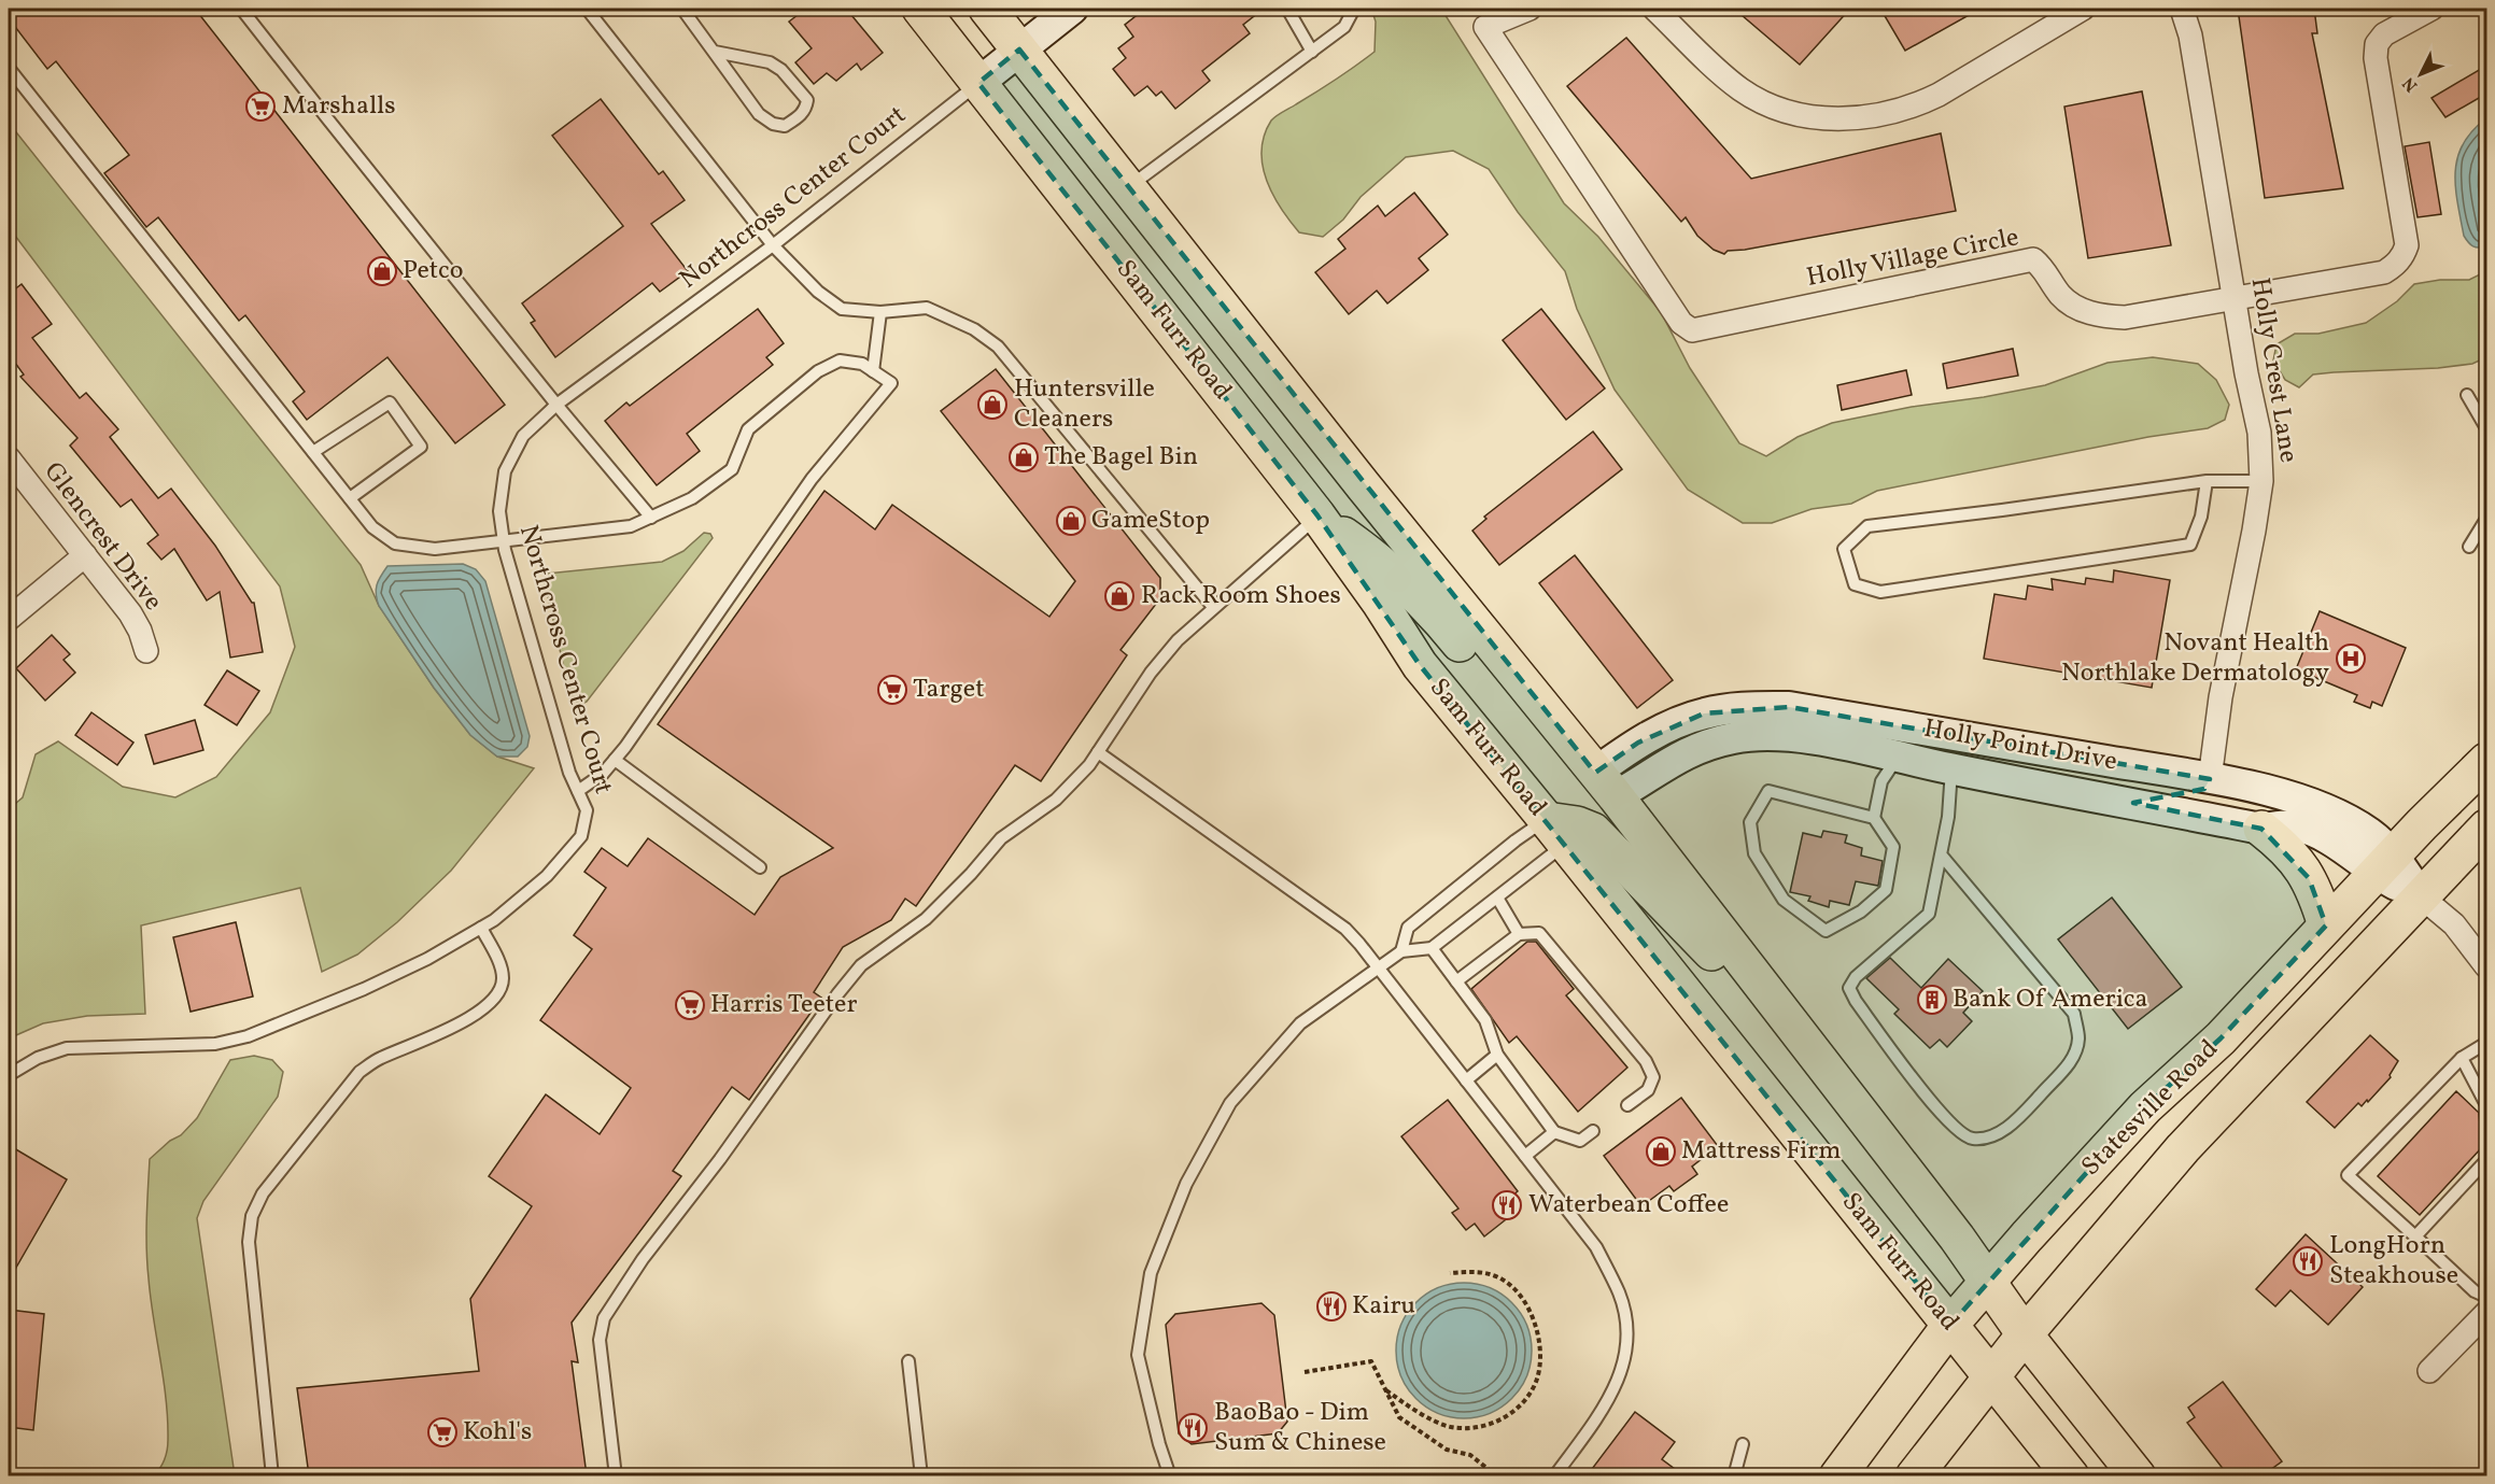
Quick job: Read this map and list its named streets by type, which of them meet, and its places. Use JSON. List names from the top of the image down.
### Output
{
  "streets": {
    "main road": ["Sam Furr Road", "Holly Point Drive", "Statesville Road"],
    "street": ["Holly Village Circle", "Holly Crest Lane", "Glencrest Drive"],
    "lane": ["Northcross Center Court"]
  },
  "crossings": [
    ["Northcross Center Court", "Sam Furr Road"],
    ["Holly Village Circle", "Holly Crest Lane"],
    ["Sam Furr Road", "Holly Point Drive"],
    ["Sam Furr Road", "Statesville Road"],
    ["Holly Crest Lane", "Holly Point Drive"],
    ["Holly Point Drive", "Statesville Road"]
  ],
  "places": {
    "supermarket": [
      "Marshalls",
      "Target",
      "Harris Teeter",
      "Kohl's"
    ],
    "shop": [
      "Petco",
      "Huntersville Cleaners",
      "The Bagel Bin",
      "GameStop",
      "Rack Room Shoes",
      "Mattress Firm"
    ],
    "hospital": ["Novant Health Northlake Dermatology"],
    "building": ["Bank Of America"],
    "restaurant": [
      "Waterbean Coffee",
      "LongHorn Steakhouse",
      "Kairu",
      "BaoBao - Dim Sum & Chinese"
    ]
  },
  "north": "bottom left"
}
